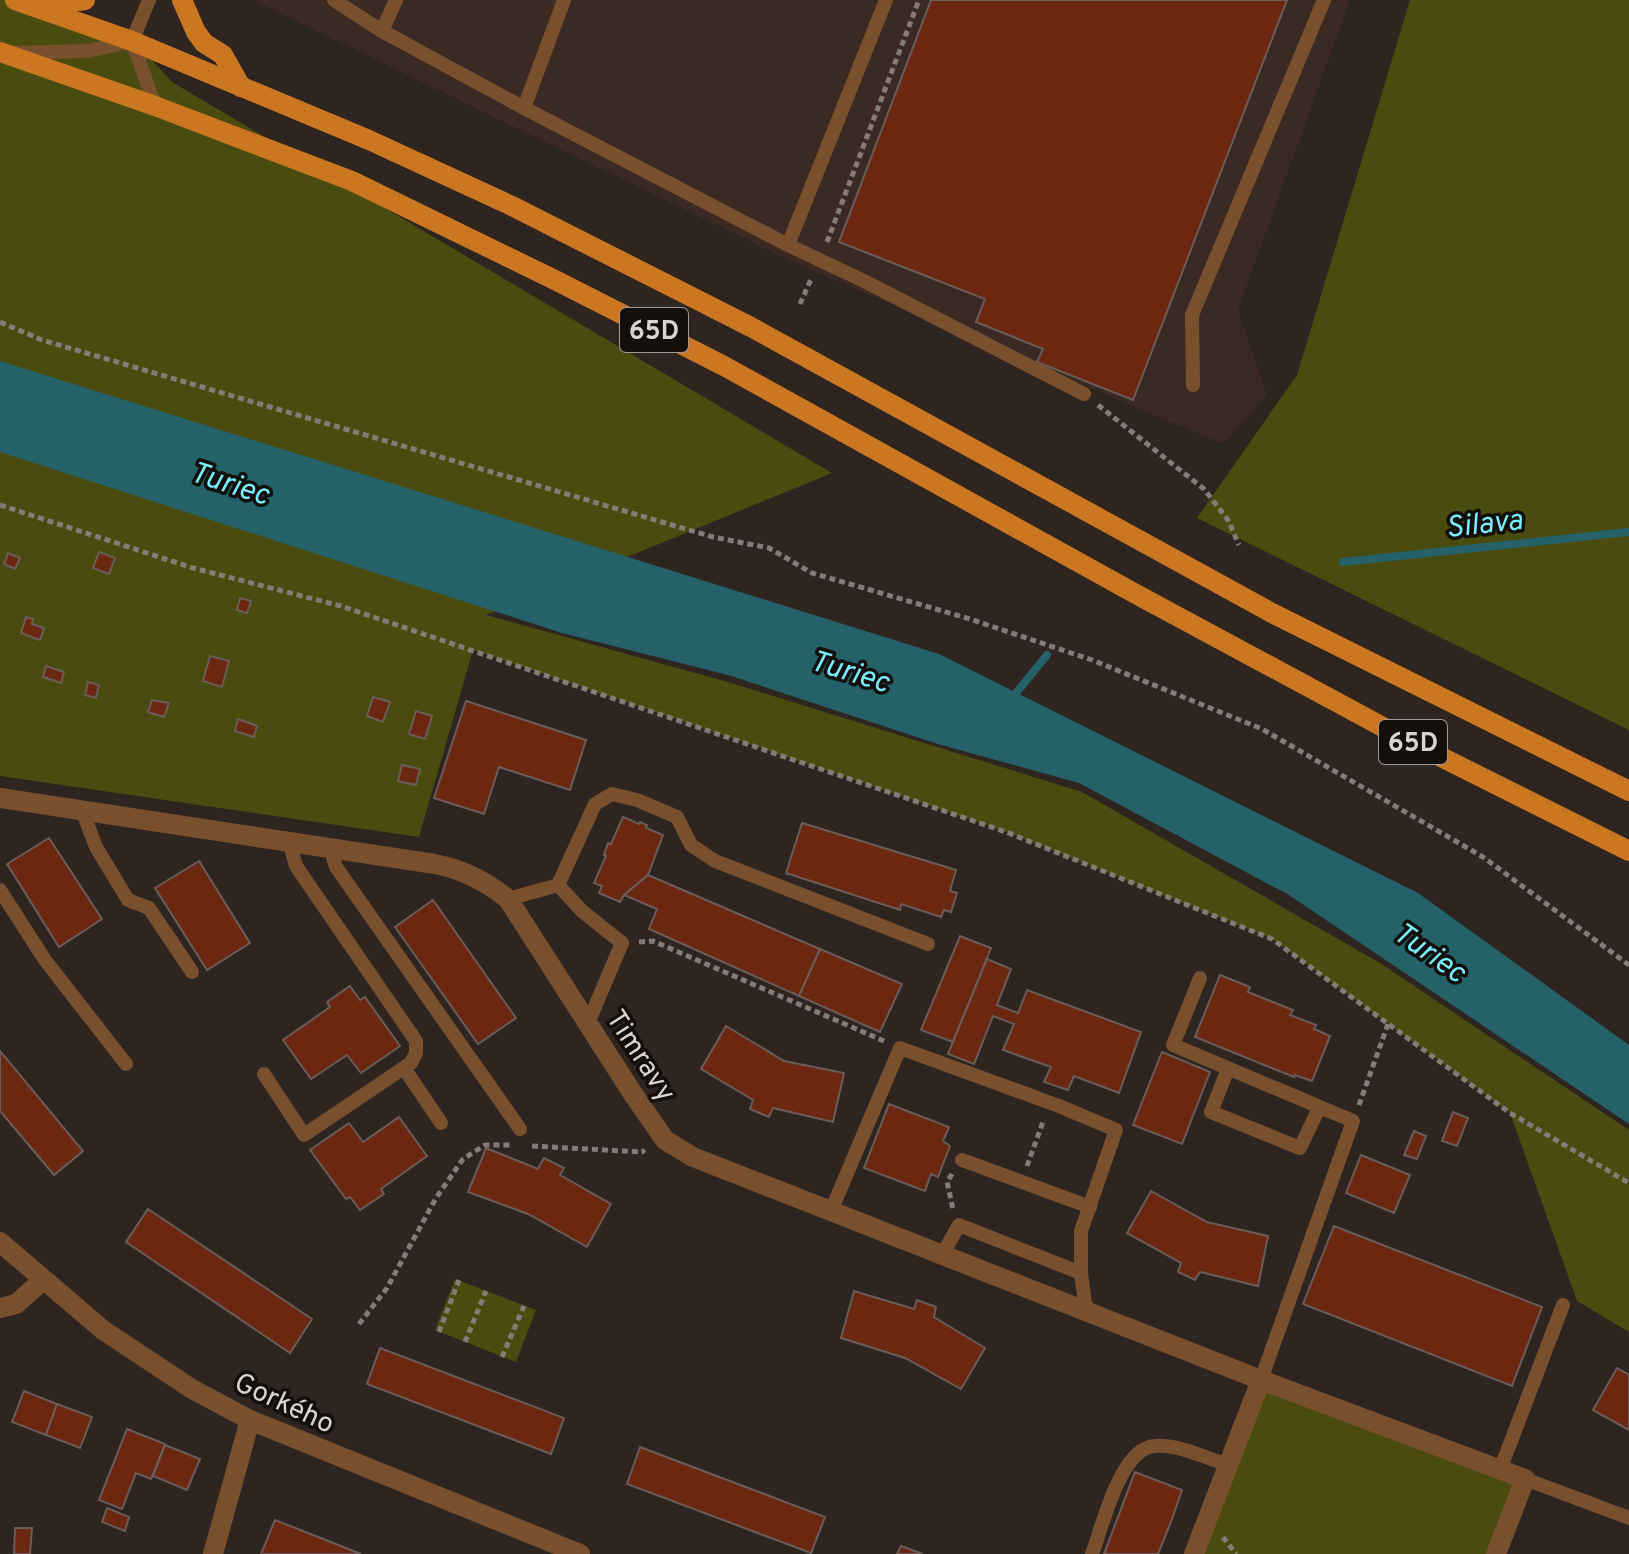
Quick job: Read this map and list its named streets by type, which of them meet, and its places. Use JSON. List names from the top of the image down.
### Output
{
  "streets": {
    "main road": ["65D"],
    "street": ["Timravy", "Gorkého"]
  },
  "water": ["Turiec", "Silava"]
}
